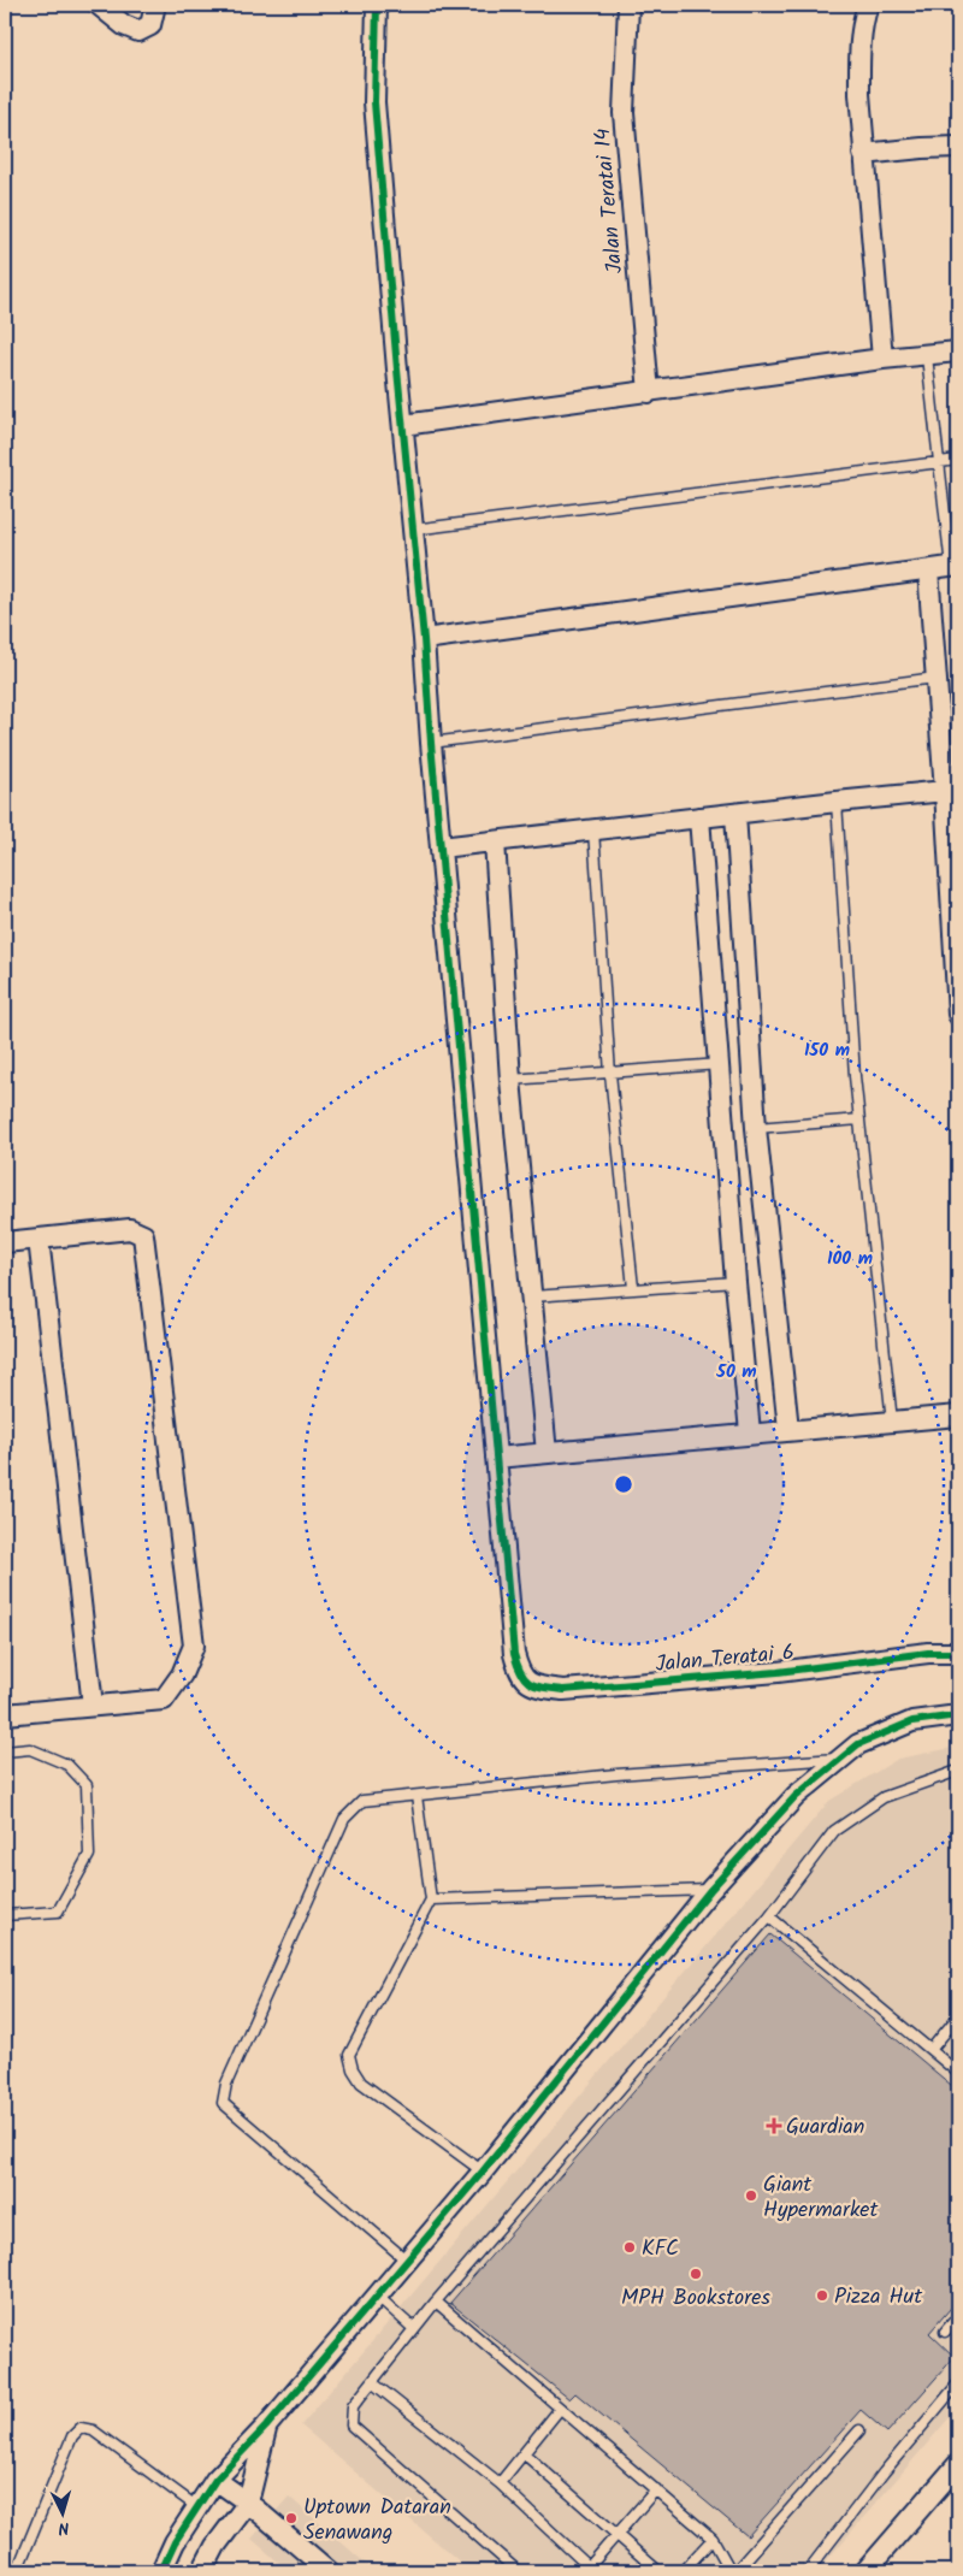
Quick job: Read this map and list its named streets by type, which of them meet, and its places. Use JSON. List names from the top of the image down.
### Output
{
  "streets": {
    "street": ["Jalan Teratai 14", "Jalan Teratai 6"]
  },
  "places": {
    "health": ["Guardian"],
    "other": [
      "Giant Hypermarket",
      "KFC",
      "MPH Bookstores",
      "Pizza Hut",
      "Uptown Dataran Senawang"
    ]
  },
  "north": "bottom",
  "rings": ["150 m", "100 m", "50 m"]
}
